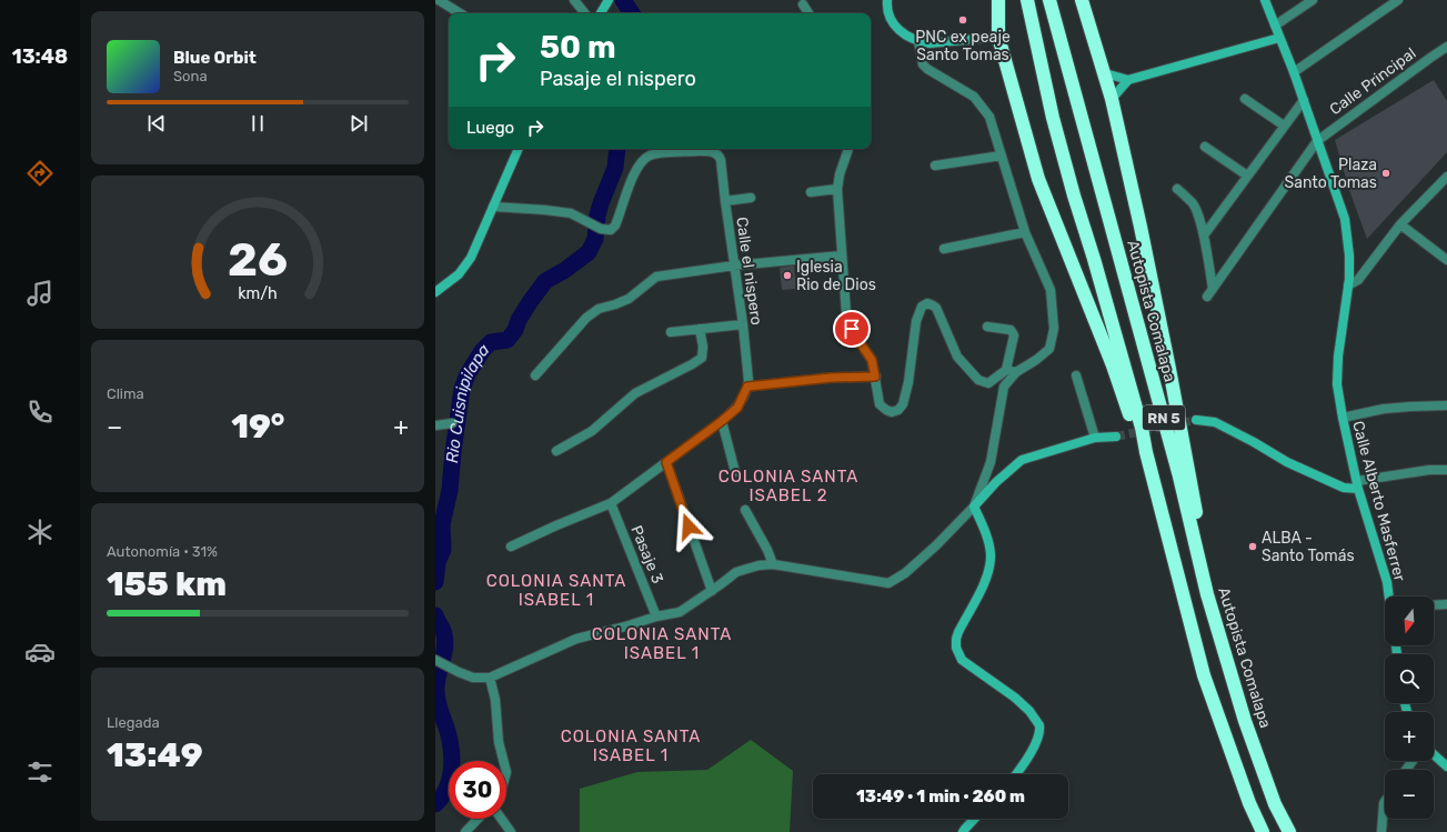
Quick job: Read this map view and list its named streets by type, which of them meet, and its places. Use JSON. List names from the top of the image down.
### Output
{
  "streets": {
    "highway": ["Autopista Comalapa", "RN 5"],
    "main road": ["Calle Alberto Masferrer"],
    "street": ["Calle Principal", "Calle el nispero", "Pasaje 3"]
  },
  "crossings": [
    ["Calle Principal", "Calle Alberto Masferrer"]
  ],
  "districts": [
    "COLONIA SANTA ISABEL 2",
    "COLONIA SANTA ISABEL 1",
    "COLONIA SANTA ISABEL 1",
    "COLONIA SANTA ISABEL 1"
  ],
  "water": ["Rio Cuisnipilapa"],
  "places": [
    "PNC ex peaje Santo Tomas",
    "Plaza Santo Tomas",
    "Iglesia Rio de Dios",
    "ALBA - Santo Tomás"
  ],
  "north": "bottom",
  "page": {
    "tabs": "13:48",
    "turn": ["50 m", "Pasaje el nispero"],
    "song": ["Blue Orbit", "Sona"],
    "then": "Luego",
    "tile": [
      "Clima",
      ["Autonomía · 31%", "155 km"],
      ["Llegada", "13:49"]
    ],
    "heat": ["−", "19°", "+"],
    "map_buttons": ["+", "−"],
    "limit": "30",
    "trip": "13:49 · 1 min · 260 m",
    "gauge": ["26", "km/h"]
  }
}
